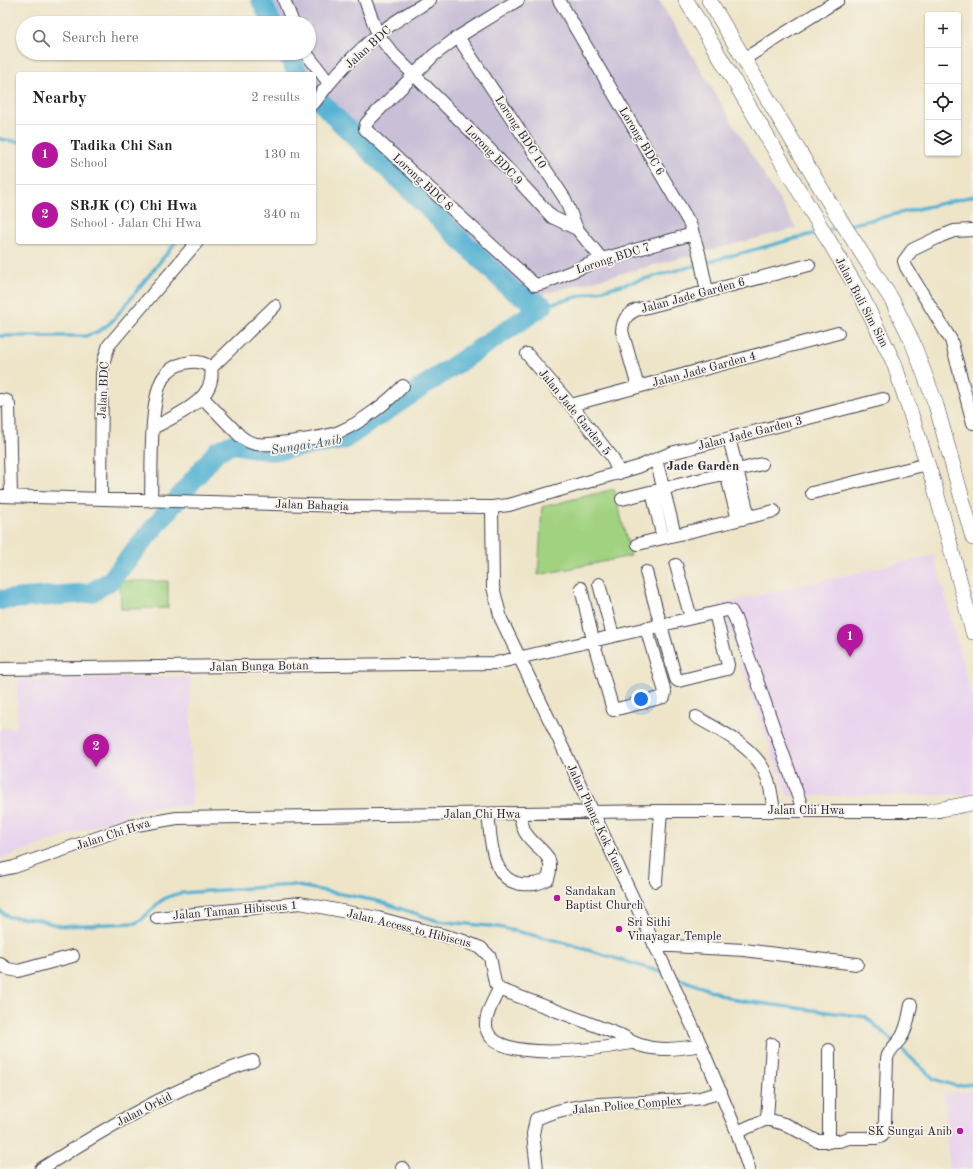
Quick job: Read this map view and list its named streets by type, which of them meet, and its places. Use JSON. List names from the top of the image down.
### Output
{
  "streets": {
    "main road": ["Jalan Buli Sim Sim"],
    "street": [
      "Jalan BDC",
      "Lorong BDC 10",
      "Lorong BDC 6",
      "Lorong BDC 9",
      "Lorong BDC 8",
      "Lorong BDC 7",
      "Jalan Jade Garden 6",
      "Jalan Jade Garden 4",
      "Jalan Jade Garden 5",
      "Jalan Jade Garden 3",
      "Jalan Bahagia",
      "Jalan Bunga Botan",
      "Jalan Chi Hwa",
      "Jalan Phang Kok Yuen",
      "Jalan Taman Hibiscus 1",
      "Jalan Access to Hibiscus",
      "Jalan Police Complex",
      "Jalan Orkid"
    ]
  },
  "crossings": [
    ["Jalan BDC", "Lorong BDC 9"],
    ["Jalan BDC", "Jalan Bahagia"],
    ["Lorong BDC 10", "Lorong BDC 9"],
    ["Lorong BDC 6", "Lorong BDC 7"],
    ["Lorong BDC 6", "Jalan Jade Garden 6"],
    ["Lorong BDC 9", "Lorong BDC 8"],
    ["Lorong BDC 8", "Lorong BDC 7"],
    ["Jalan Jade Garden 6", "Jalan Jade Garden 4"],
    ["Jalan Jade Garden 4", "Jalan Jade Garden 5"],
    ["Jalan Jade Garden 5", "Jalan Jade Garden 3"],
    ["Jalan Jade Garden 5", "Jalan Bahagia"],
    ["Jalan Jade Garden 3", "Jalan Bahagia"],
    ["Jalan Bahagia", "Jalan Phang Kok Yuen"],
    ["Jalan Bunga Botan", "Jalan Phang Kok Yuen"],
    ["Jalan Chi Hwa", "Jalan Phang Kok Yuen"],
    ["Jalan Phang Kok Yuen", "Jalan Police Complex"],
    ["Jalan Taman Hibiscus 1", "Jalan Access to Hibiscus"]
  ],
  "districts": ["Jade Garden"],
  "water": ["Sungai Anib"],
  "places": ["Sandakan Baptist Church", "Sri Sithi Vinayagar Temple", "SK Sungai Anib"],
  "page": {
    "map_buttons": ["+", "−"],
    "search": "Search here",
    "heading": ["Nearby", "2 results"],
    "list": [
      {
        "mark": "1",
        "name": "Tadika Chi San",
        "note": "School",
        "value": "130 m"
      },
      {
        "mark": "2",
        "name": "SRJK (C) Chi Hwa",
        "note": "School · Jalan Chi Hwa",
        "value": "340 m"
      }
    ],
    "pins": ["1", "2"]
  }
}
